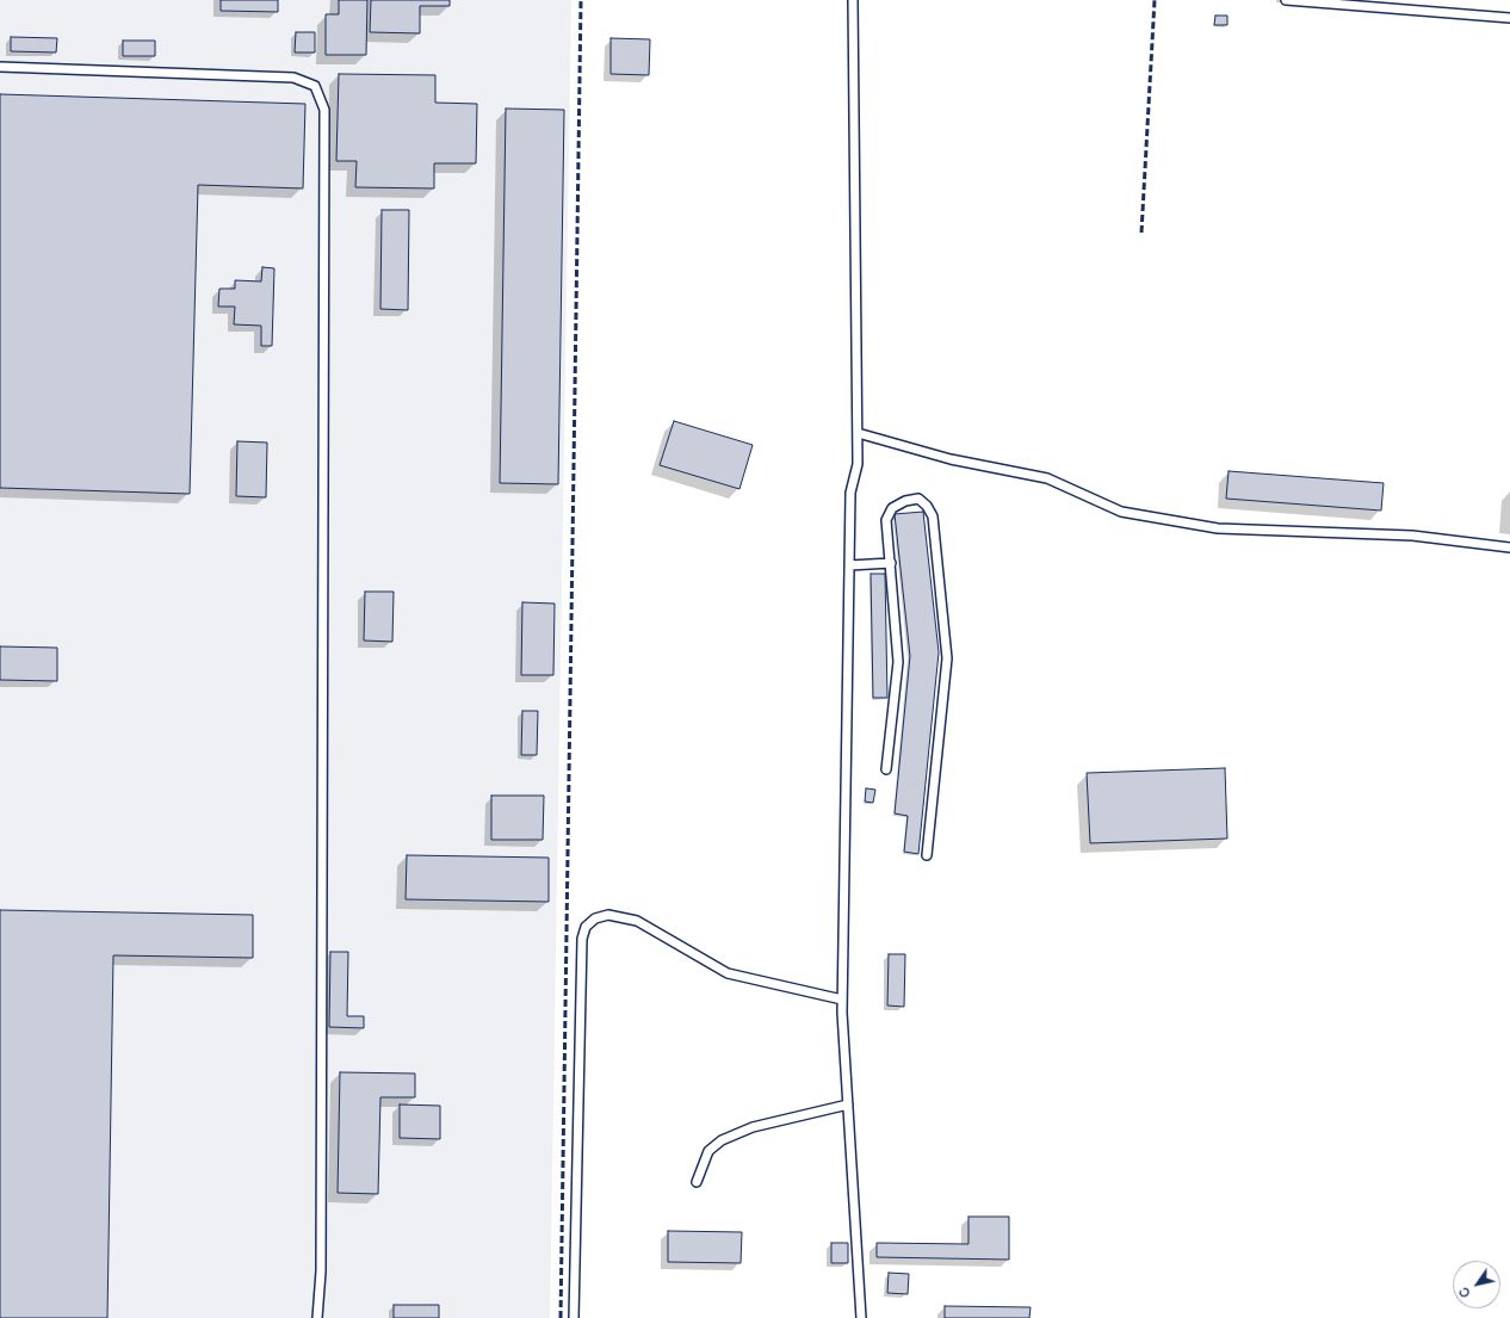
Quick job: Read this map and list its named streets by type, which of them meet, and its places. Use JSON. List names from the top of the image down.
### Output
{
  "north": "bottom left"
}
